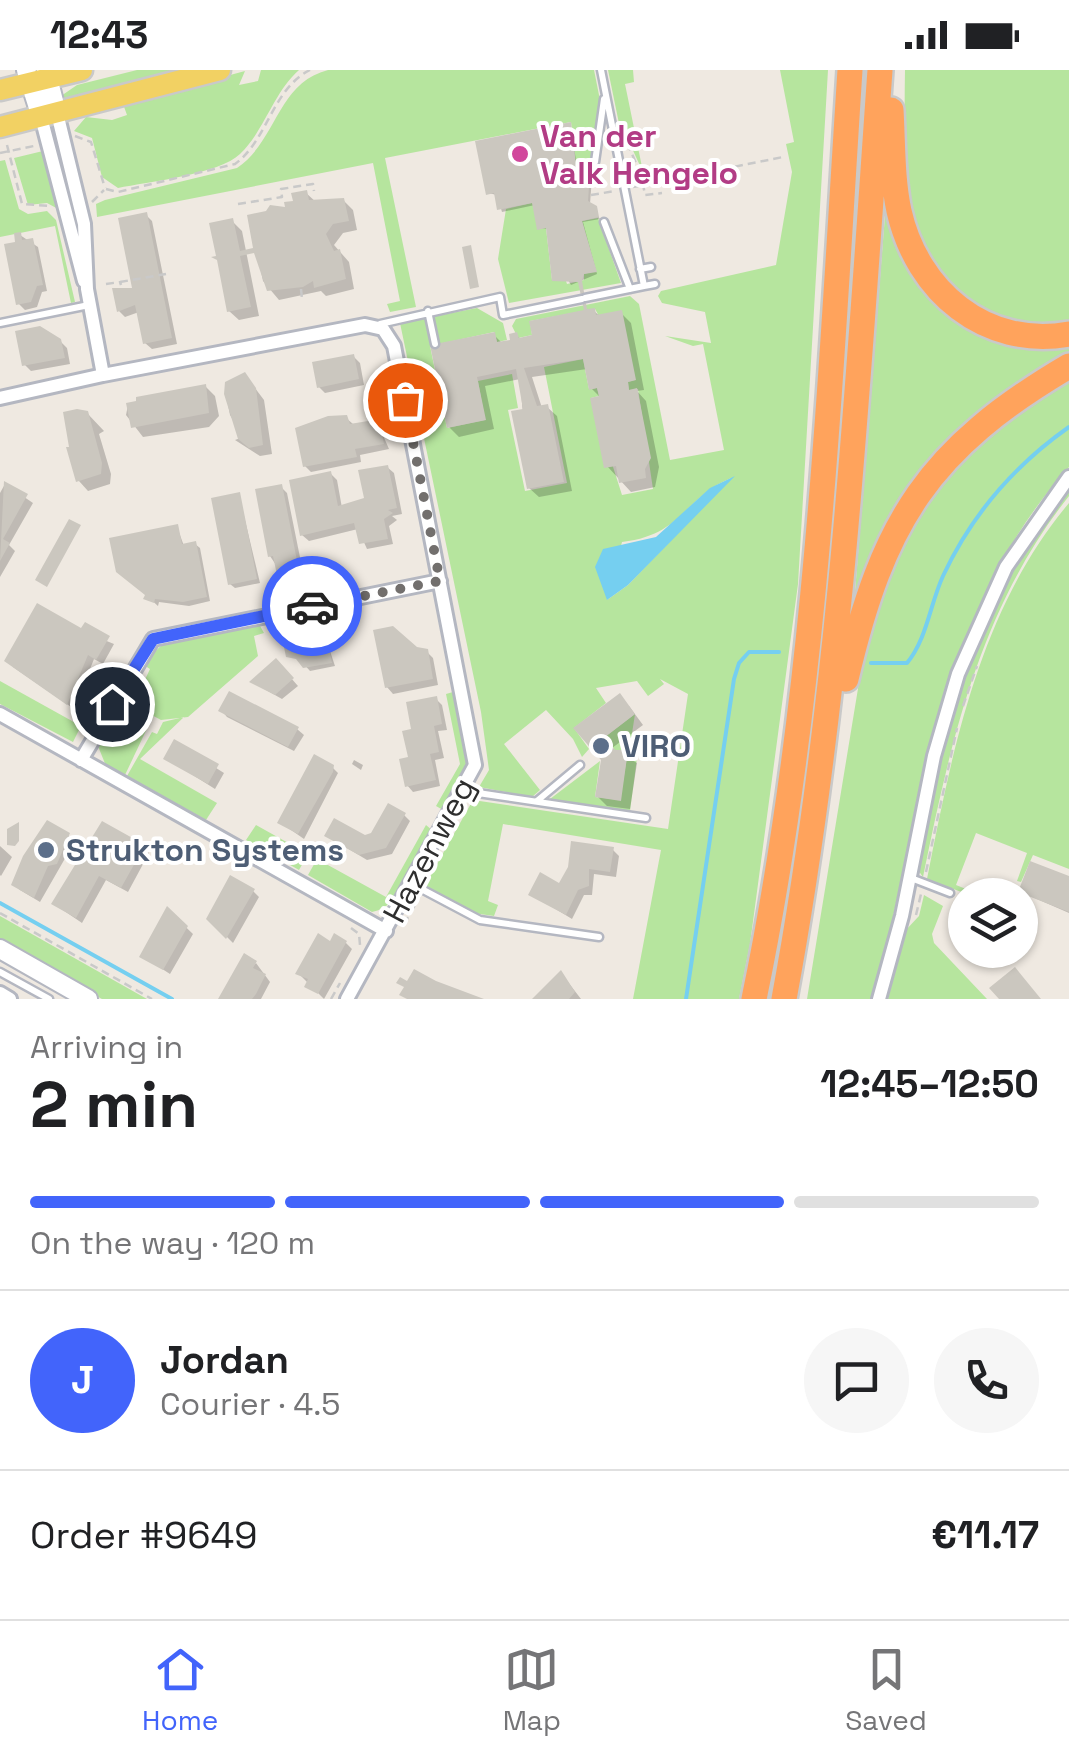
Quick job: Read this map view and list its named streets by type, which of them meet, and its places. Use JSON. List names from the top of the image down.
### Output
{
  "streets": {
    "street": ["Hazenweg"]
  },
  "places": ["Van der Valk Hengelo", "VIRO", "Strukton Systems"],
  "page": {
    "status": "12:43",
    "heading": ["2 min", "Arriving in", "12:45–12:50"],
    "panel": [
      "Jordan",
      "Courier · 4.5",
      "Order #9649",
      "€11.17"
    ],
    "bar": "On the way · 120 m",
    "round": "J",
    "tabs": ["Home", "Map", "Saved"]
  }
}
